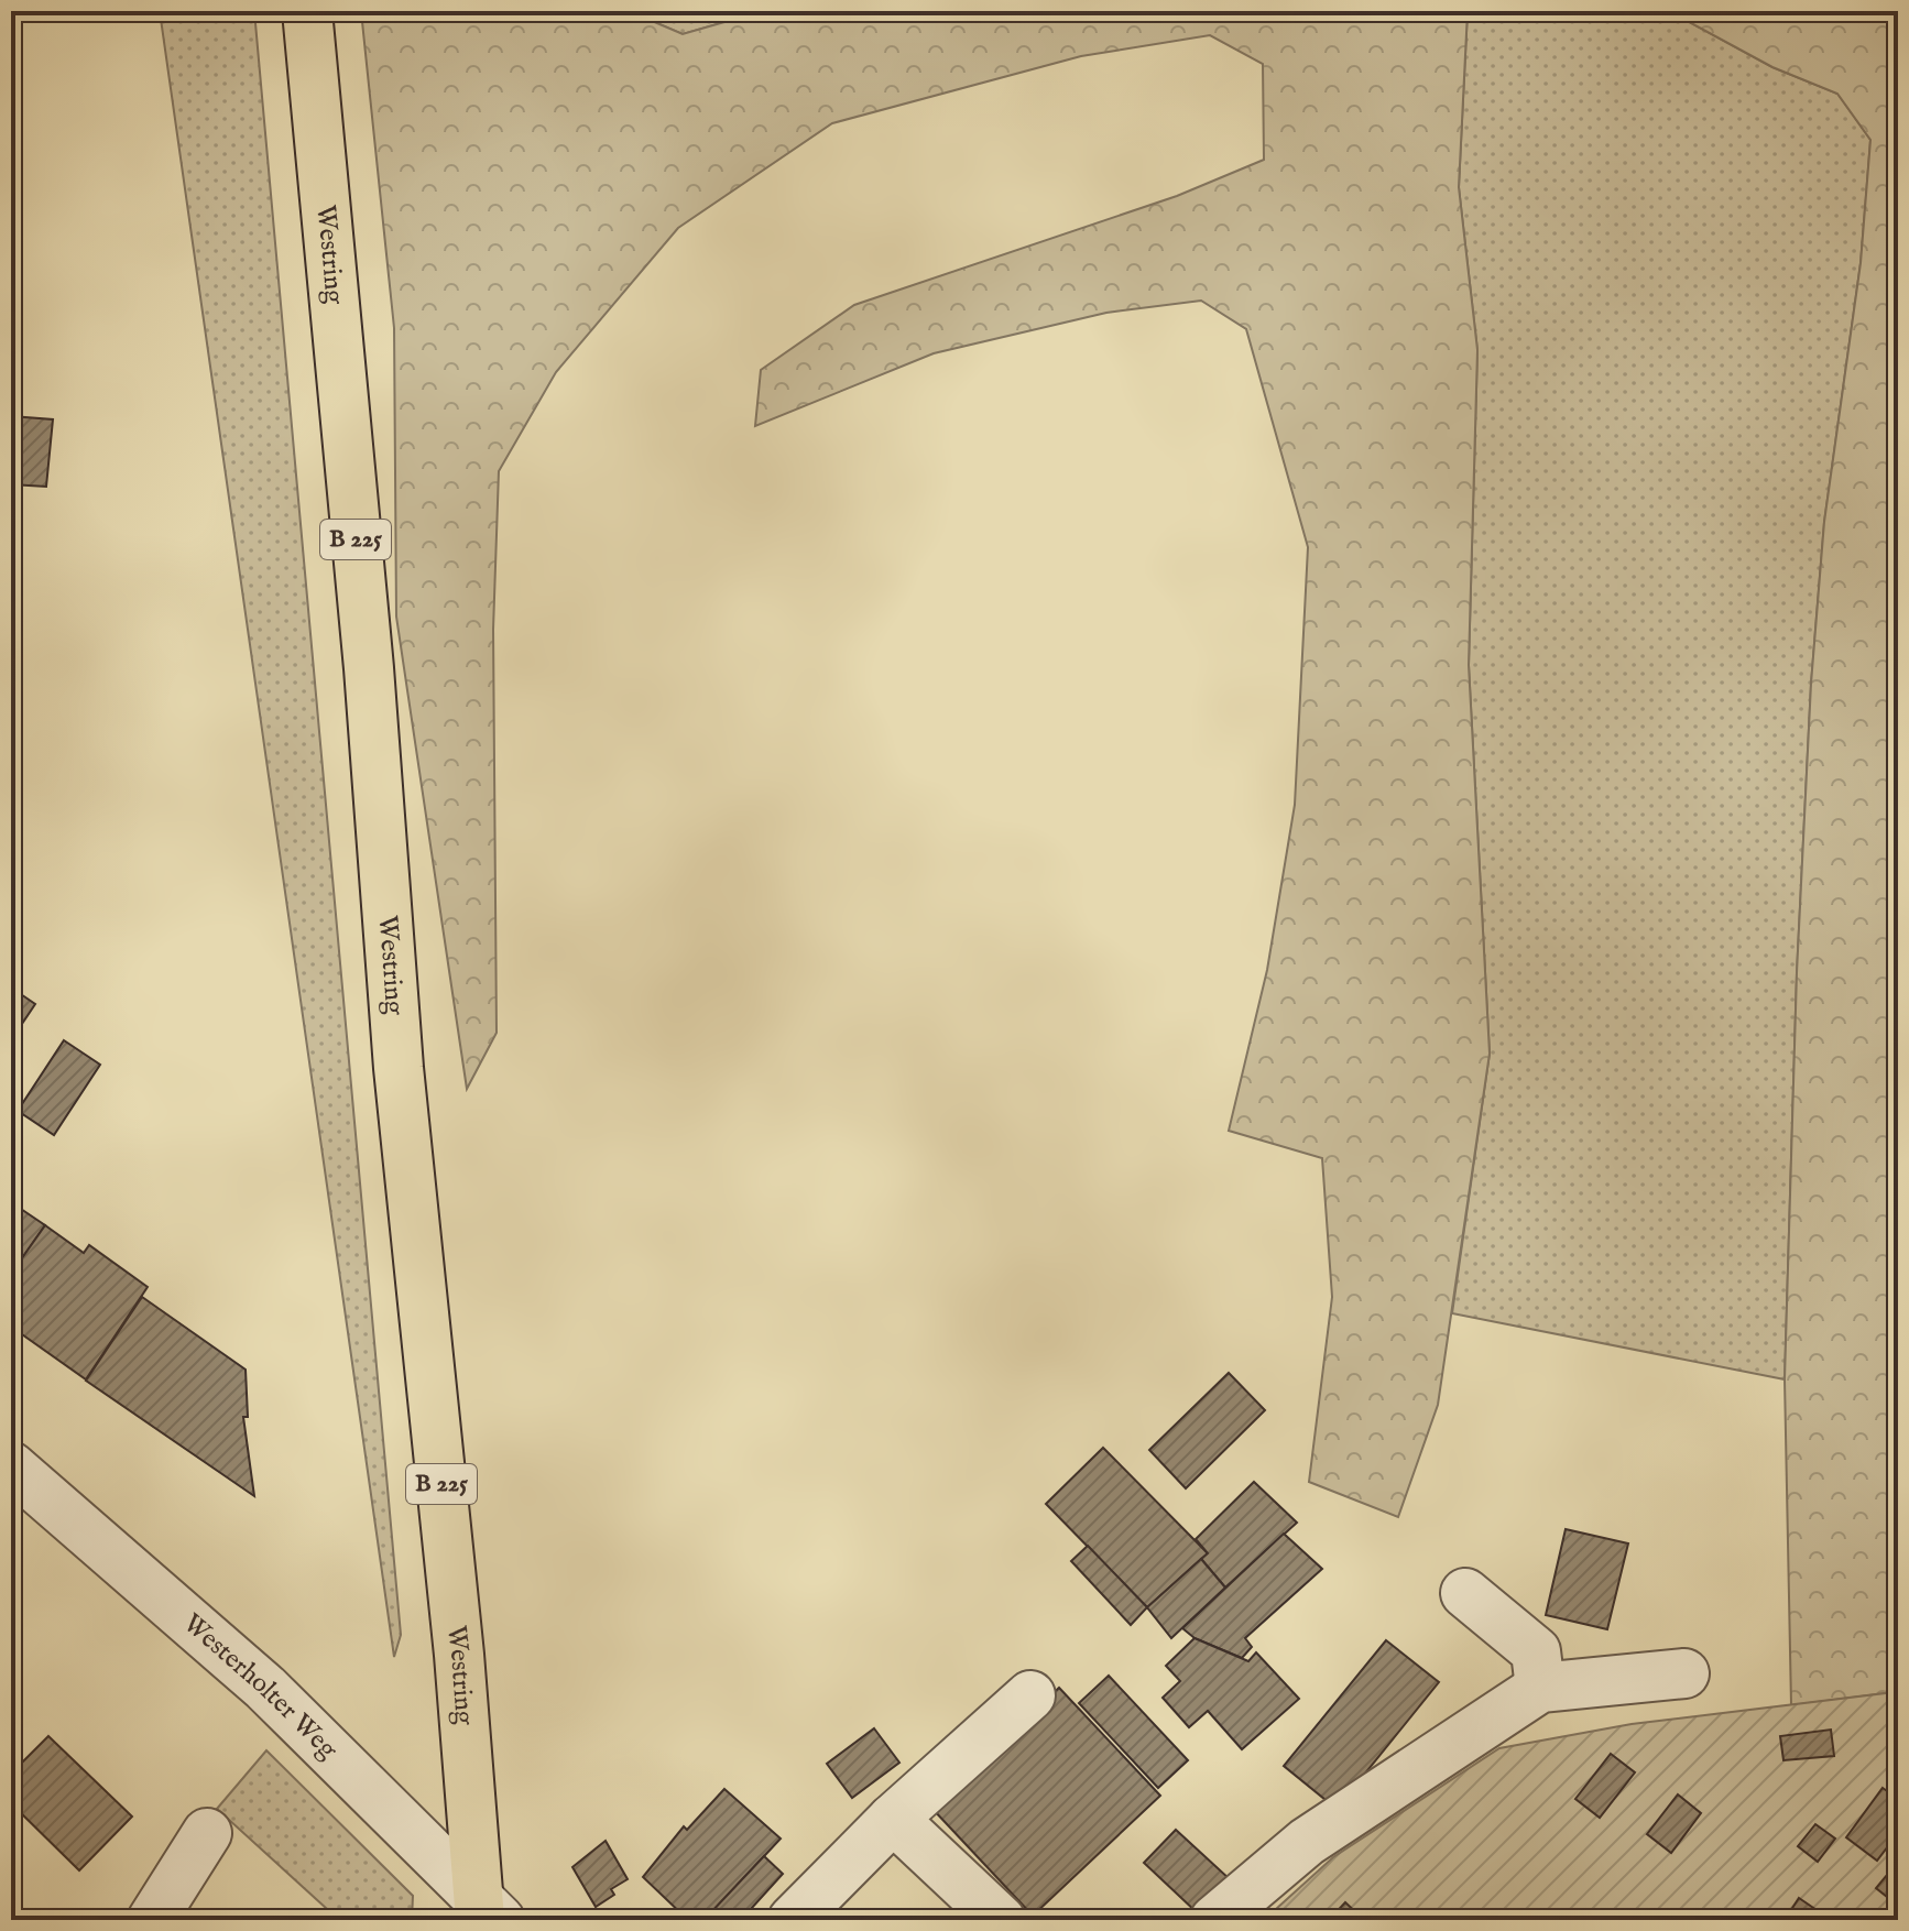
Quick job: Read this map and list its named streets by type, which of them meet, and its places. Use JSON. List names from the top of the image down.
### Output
{
  "streets": {
    "main road": ["Westring", "B 225"],
    "street": ["Westerholter Weg"]
  },
  "crossings": [
    ["Westring", "Westerholter Weg"]
  ]
}
